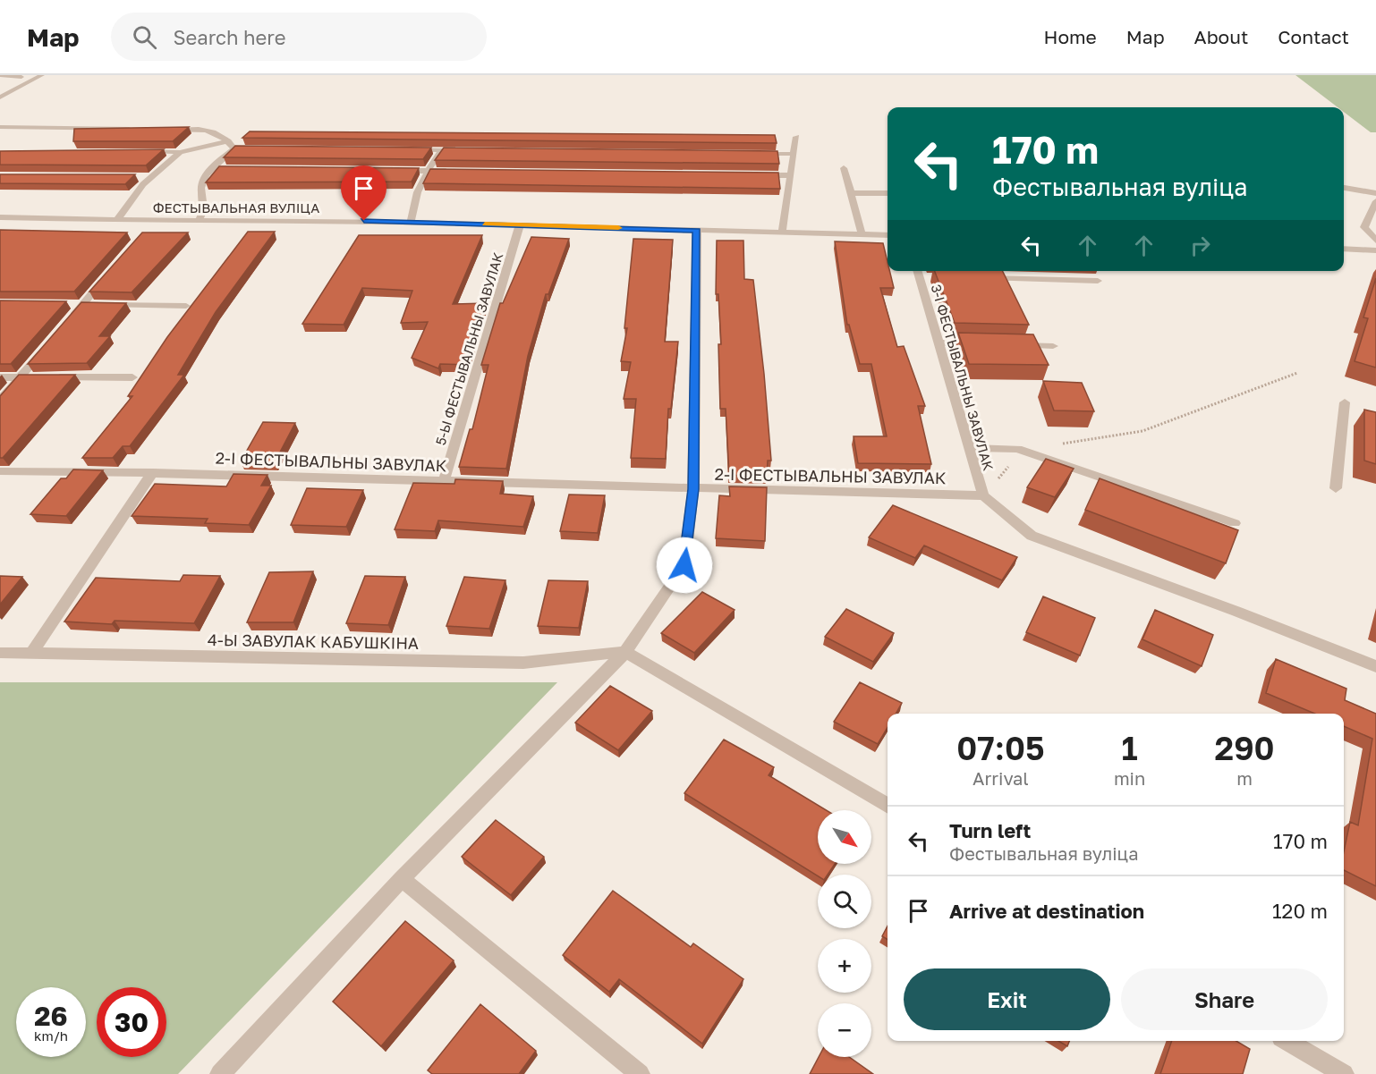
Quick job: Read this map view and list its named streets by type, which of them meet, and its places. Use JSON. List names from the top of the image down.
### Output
{
  "streets": {
    "street": [
      "ФЕСТЫВАЛЬНАЯ ВУЛІЦА",
      "5-Ы ФЕСТЫВАЛЬНЫ ЗАВУЛАК",
      "3-І ФЕСТЫВАЛЬНЫ ЗАВУЛАК",
      "2-І ФЕСТЫВАЛЬНЫ ЗАВУЛАК",
      "4-Ы ЗАВУЛАК КАБУШКІНА"
    ]
  },
  "crossings": [
    ["ФЕСТЫВАЛЬНАЯ ВУЛІЦА", "5-Ы ФЕСТЫВАЛЬНЫ ЗАВУЛАК"],
    ["5-Ы ФЕСТЫВАЛЬНЫ ЗАВУЛАК", "2-І ФЕСТЫВАЛЬНЫ ЗАВУЛАК"],
    ["3-І ФЕСТЫВАЛЬНЫ ЗАВУЛАК", "2-І ФЕСТЫВАЛЬНЫ ЗАВУЛАК"]
  ],
  "north": "bottom right",
  "page": {
    "header": "Map",
    "search": "Search here",
    "nav": [
      "Home",
      "Map",
      "About",
      "Contact"
    ],
    "turn": ["170 m", "Фестывальная вуліца"],
    "eta": [
      "07:05",
      "Arrival",
      "1",
      "min",
      "290",
      "m"
    ],
    "list": [
      {
        "name": "Turn left",
        "note": "Фестывальная вуліца",
        "value": "170 m"
      },
      {
        "name": "Arrive at destination",
        "value": "120 m"
      }
    ],
    "map_buttons": ["+", "−"],
    "buttons": ["Exit", "Share"],
    "speed": "26 km/h",
    "limit": "30"
  }
}
